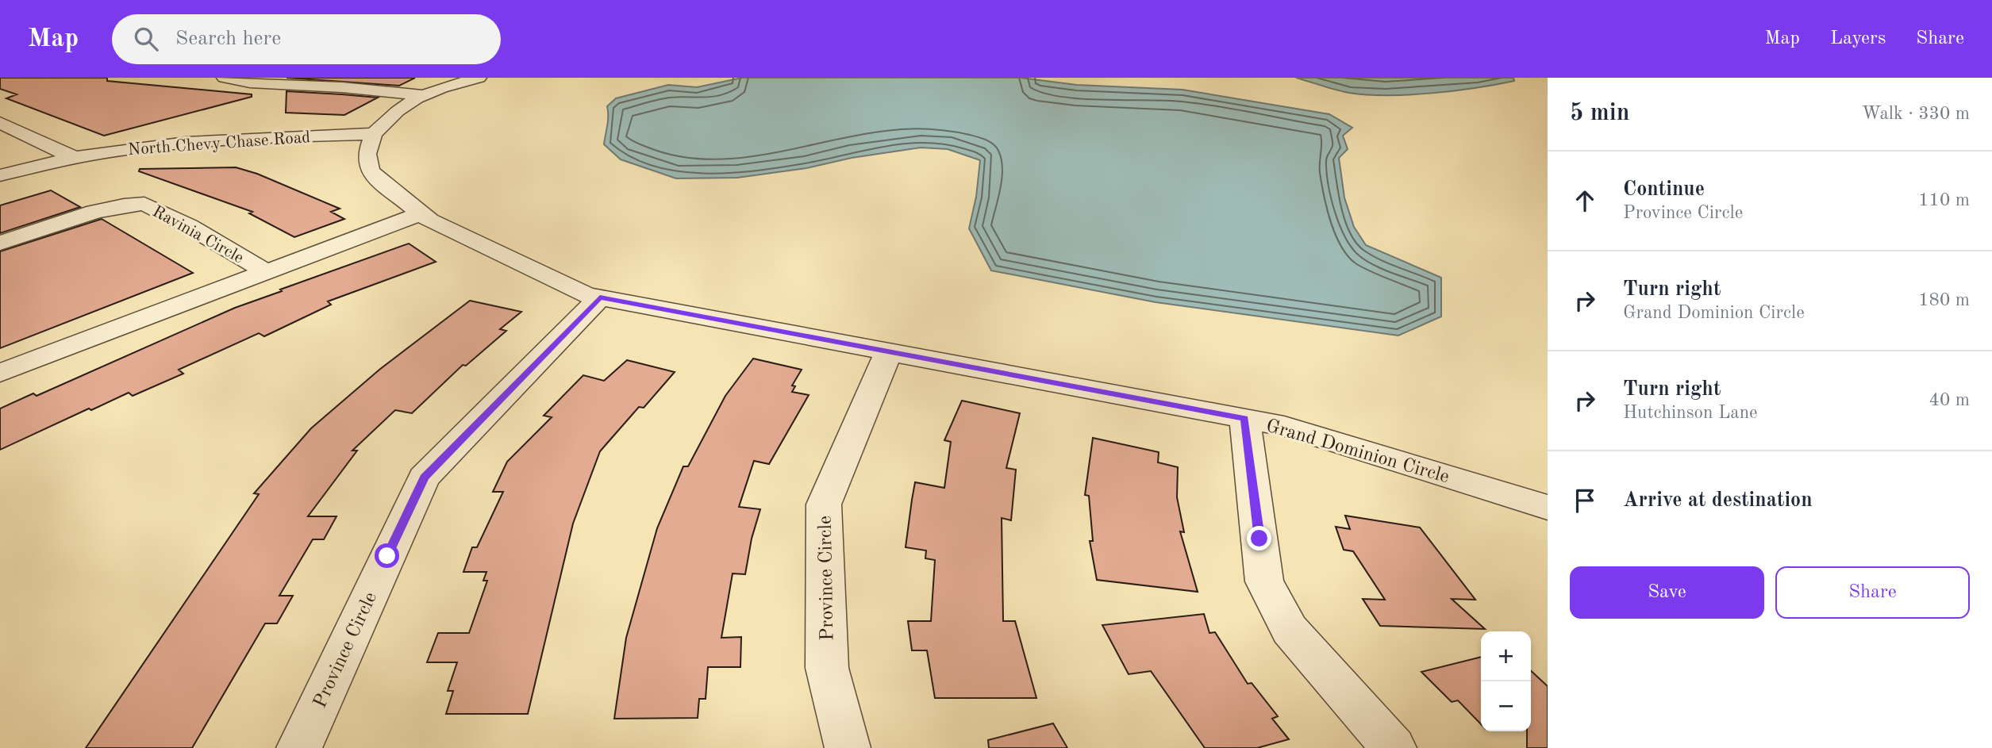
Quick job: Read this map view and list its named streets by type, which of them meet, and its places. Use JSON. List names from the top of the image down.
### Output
{
  "streets": {
    "street": [
      "North Chevy Chase Road",
      "Ravinia Circle",
      "Grand Dominion Circle",
      "Province Circle"
    ]
  },
  "crossings": [
    ["North Chevy Chase Road", "Grand Dominion Circle"],
    ["Ravinia Circle", "Grand Dominion Circle"],
    ["Grand Dominion Circle", "Province Circle"]
  ],
  "page": {
    "header": "Map",
    "search": "Search here",
    "nav": ["Map", "Layers", "Share"],
    "heading": ["5 min", "Walk · 330 m"],
    "list": [
      ["Continue", "Province Circle", "110 m"],
      ["Turn right", "Grand Dominion Circle", "180 m"],
      ["Turn right", "Hutchinson Lane", "40 m"],
      "Arrive at destination"
    ],
    "buttons": ["Save", "Share"],
    "map_buttons": ["+", "−"]
  }
}
